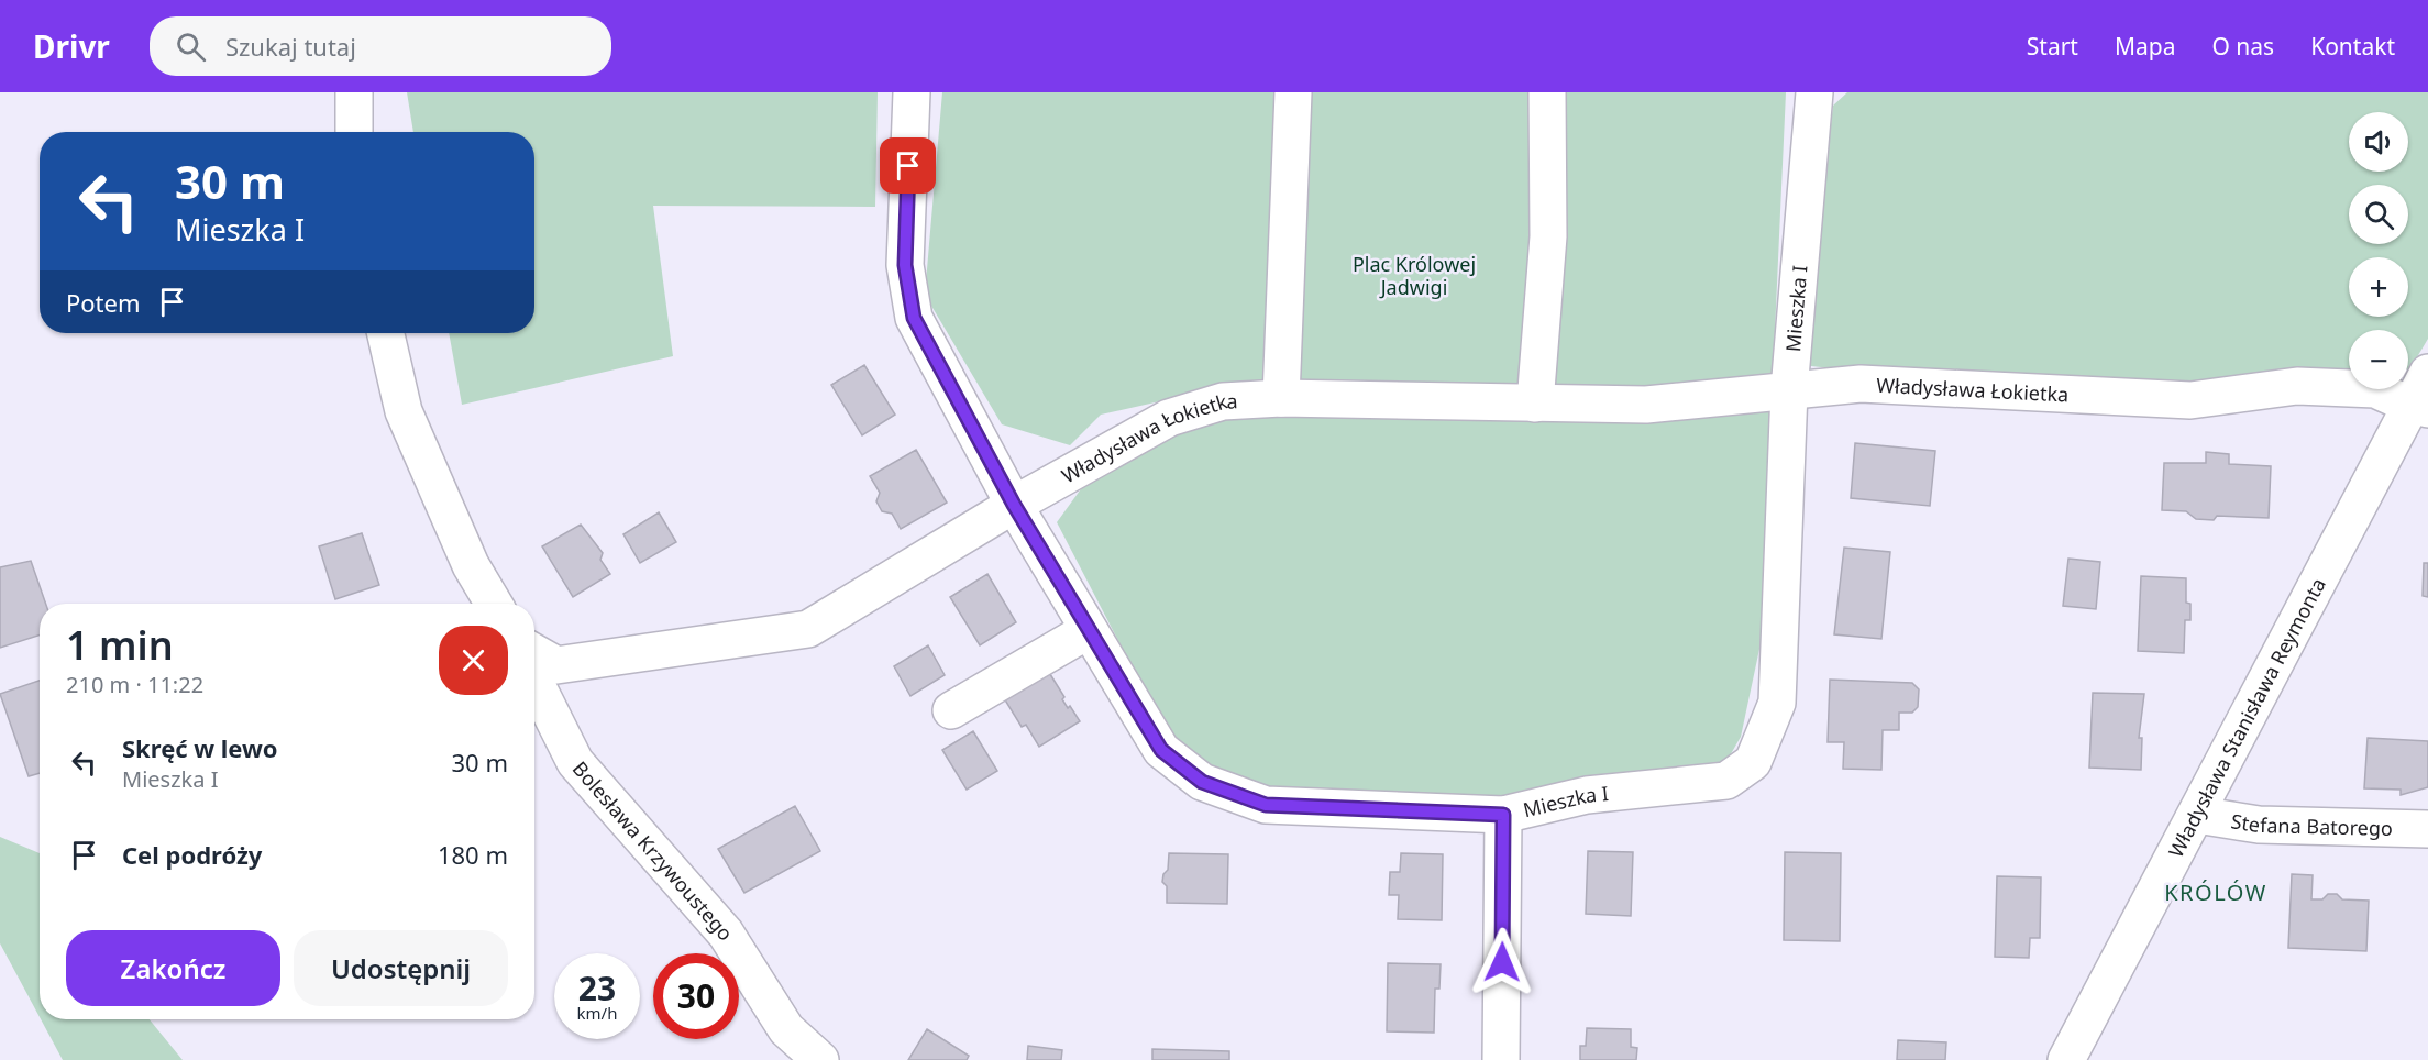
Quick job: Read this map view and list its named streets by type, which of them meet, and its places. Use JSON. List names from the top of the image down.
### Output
{
  "streets": {
    "street": [
      "Mieszka I",
      "Władysława Łokietka",
      "Władysława Stanisława Reymonta",
      "Stefana Batorego",
      "Bolesława Krzywoustego"
    ]
  },
  "crossings": [
    ["Mieszka I", "Władysława Łokietka"],
    ["Władysława Łokietka", "Władysława Stanisława Reymonta"],
    ["Władysława Stanisława Reymonta", "Stefana Batorego"]
  ],
  "districts": ["KRÓLÓW"],
  "parks": ["Plac Królowej Jadwigi"],
  "page": {
    "header": "Drivr",
    "search": "Szukaj tutaj",
    "nav": [
      "Start",
      "Mapa",
      "O nas",
      "Kontakt"
    ],
    "map_buttons": ["+", "−"],
    "turn": ["30 m", "Mieszka I"],
    "then": "Potem",
    "heading": ["1 min", "210 m · 11:22"],
    "list": [
      {
        "name": "Skręć w lewo",
        "note": "Mieszka I",
        "value": "30 m"
      },
      {
        "name": "Cel podróży",
        "value": "180 m"
      }
    ],
    "buttons": ["Zakończ", "Udostępnij"],
    "speed": "23 km/h",
    "limit": "30"
  }
}
